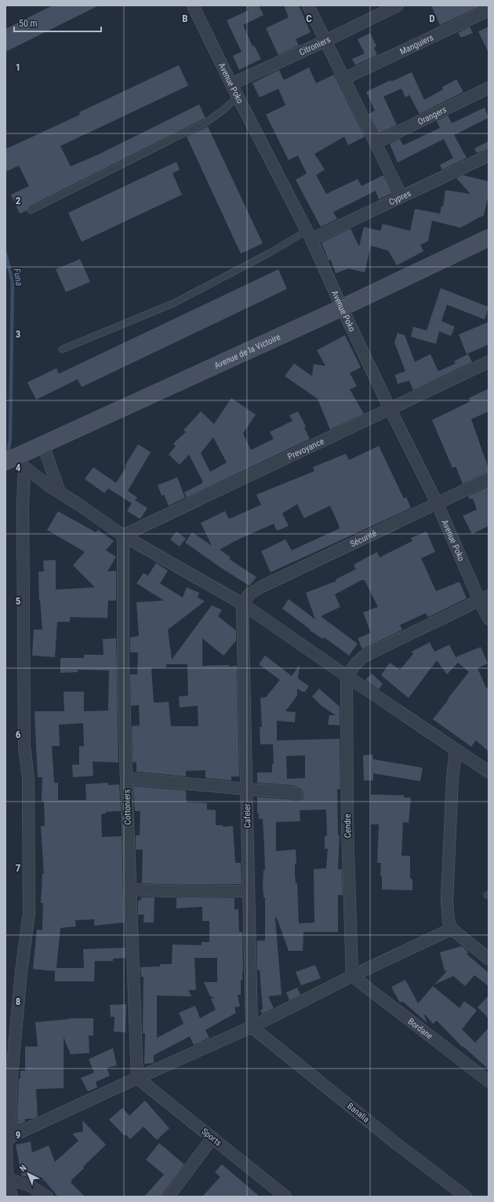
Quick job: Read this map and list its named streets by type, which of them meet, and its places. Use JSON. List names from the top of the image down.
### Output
{
  "streets": {
    "main road": ["Avenue de la Victoire"],
    "street": [
      "Manguiers",
      "Citroniers",
      "Avenue Poko",
      "Orangers",
      "Cypres",
      "Prevoyance",
      "Sécurité",
      "Cottoniers",
      "Cafeier",
      "Cendre",
      "Bordane",
      "Banalia",
      "Sports"
    ]
  },
  "crossings": [
    ["Citroniers", "Avenue Poko"],
    ["Avenue Poko", "Cypres"],
    ["Avenue Poko", "Avenue de la Victoire"],
    ["Avenue Poko", "Prevoyance"],
    ["Avenue Poko", "Sécurité"],
    ["Prevoyance", "Cottoniers"],
    ["Sécurité", "Cafeier"],
    ["Cottoniers", "Sports"],
    ["Cafeier", "Banalia"],
    ["Cendre", "Bordane"]
  ],
  "water": ["Funa"],
  "scale_bar": "50 m",
  "north": "top left",
  "grid": {
    "columns": ["B", "C", "D"],
    "rows": [
      "1",
      "2",
      "3",
      "4",
      "5",
      "6",
      "7",
      "8",
      "9"
    ]
  }
}
